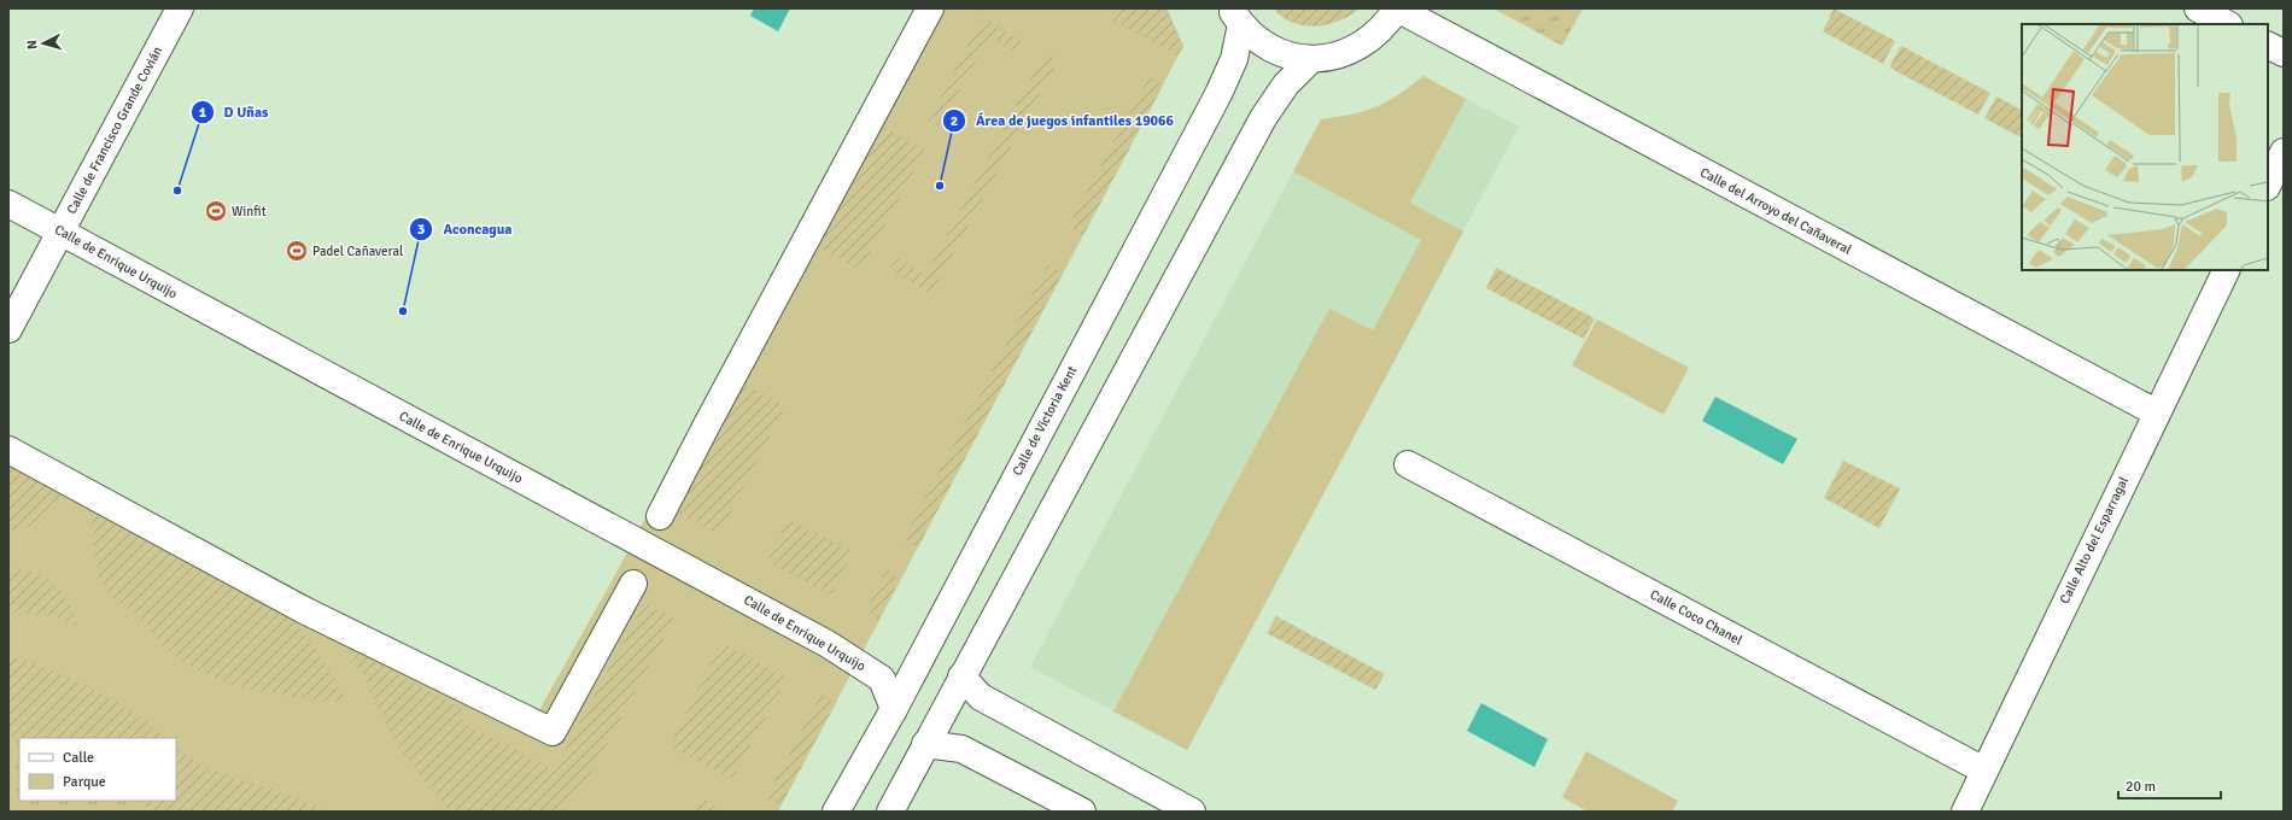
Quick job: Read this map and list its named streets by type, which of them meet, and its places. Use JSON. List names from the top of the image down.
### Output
{
  "streets": {
    "street": [
      "Calle de Francisco Grande Covián",
      "Calle del Arroyo del Cañaveral",
      "Calle de Enrique Urquijo",
      "Calle de Victoria Kent",
      "Calle Alto del Esparragal",
      "Calle Coco Chanel"
    ]
  },
  "crossings": [
    ["Calle de Francisco Grande Covián", "Calle de Enrique Urquijo"],
    ["Calle del Arroyo del Cañaveral", "Calle Alto del Esparragal"],
    ["Calle de Enrique Urquijo", "Calle de Victoria Kent"],
    ["Calle Alto del Esparragal", "Calle Coco Chanel"]
  ],
  "places": {
    "other": ["Área de juegos infantiles 19066", "D Uñas", "Aconcagua"],
    "sports": ["Winfit", "Padel Cañaveral"]
  },
  "legend": ["Calle", "Parque"],
  "scale_bar": "20 m",
  "north": "left"
}
